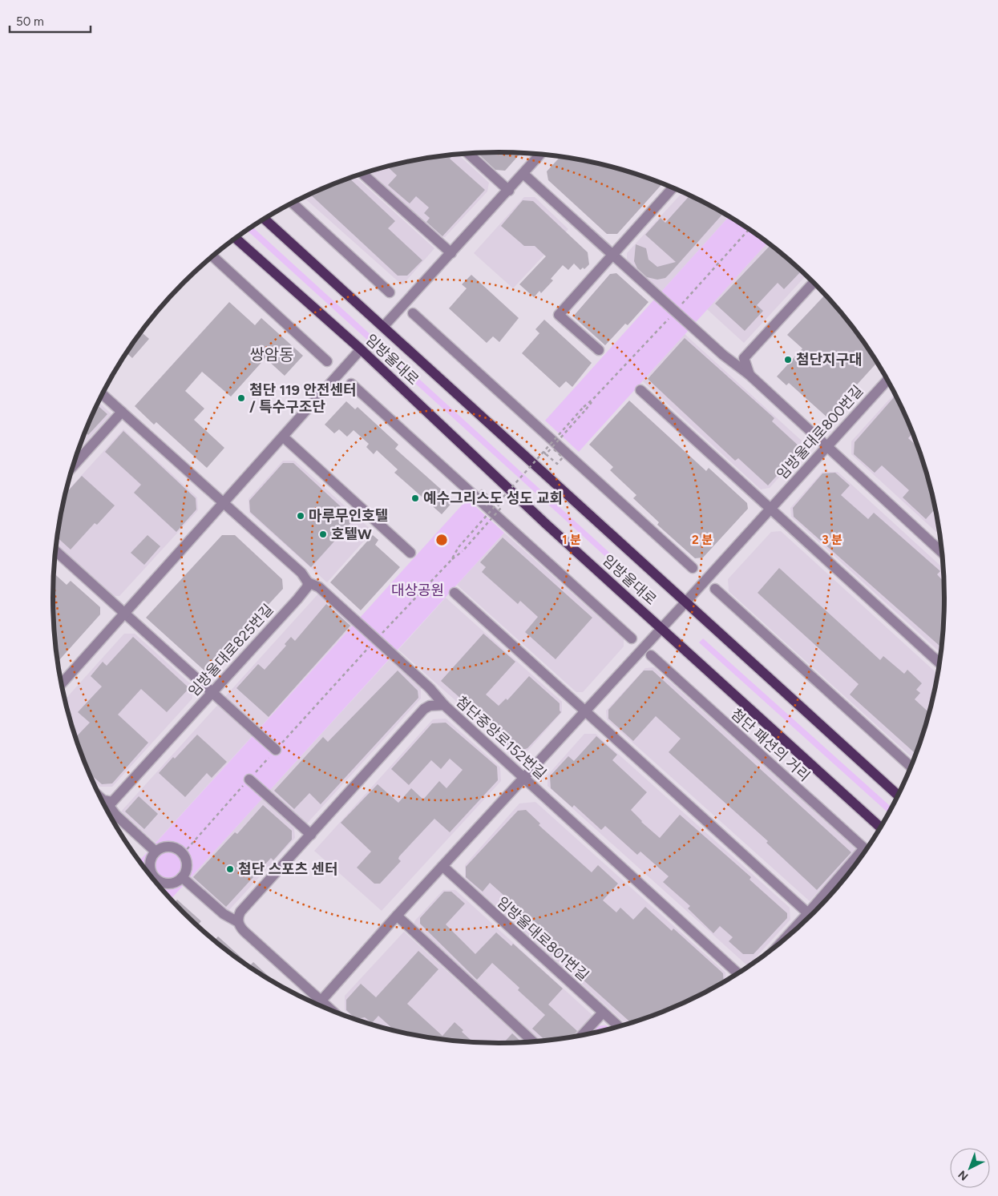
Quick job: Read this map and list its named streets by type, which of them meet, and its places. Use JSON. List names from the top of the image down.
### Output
{
  "streets": {
    "main road": ["임방울대로"],
    "street": [
      "임방울대로800번길",
      "임방울대로825번길",
      "첨단중앙로152번길",
      "첨단 패션의 거리",
      "임방울대로801번길"
    ]
  },
  "crossings": [
    ["임방울대로", "임방울대로800번길"]
  ],
  "districts": ["쌍암동"],
  "parks": ["대상공원"],
  "places": [
    "첨단지구대",
    "첨단 119 안전센터 / 특수구조단",
    "예수그리스도 성도 교회",
    "마루무인호텔",
    "호텔W",
    "첨단 스포츠 센터"
  ],
  "scale_bar": "50 m",
  "north": "bottom left",
  "rings": ["1 분", "2 분", "3 분"]
}
